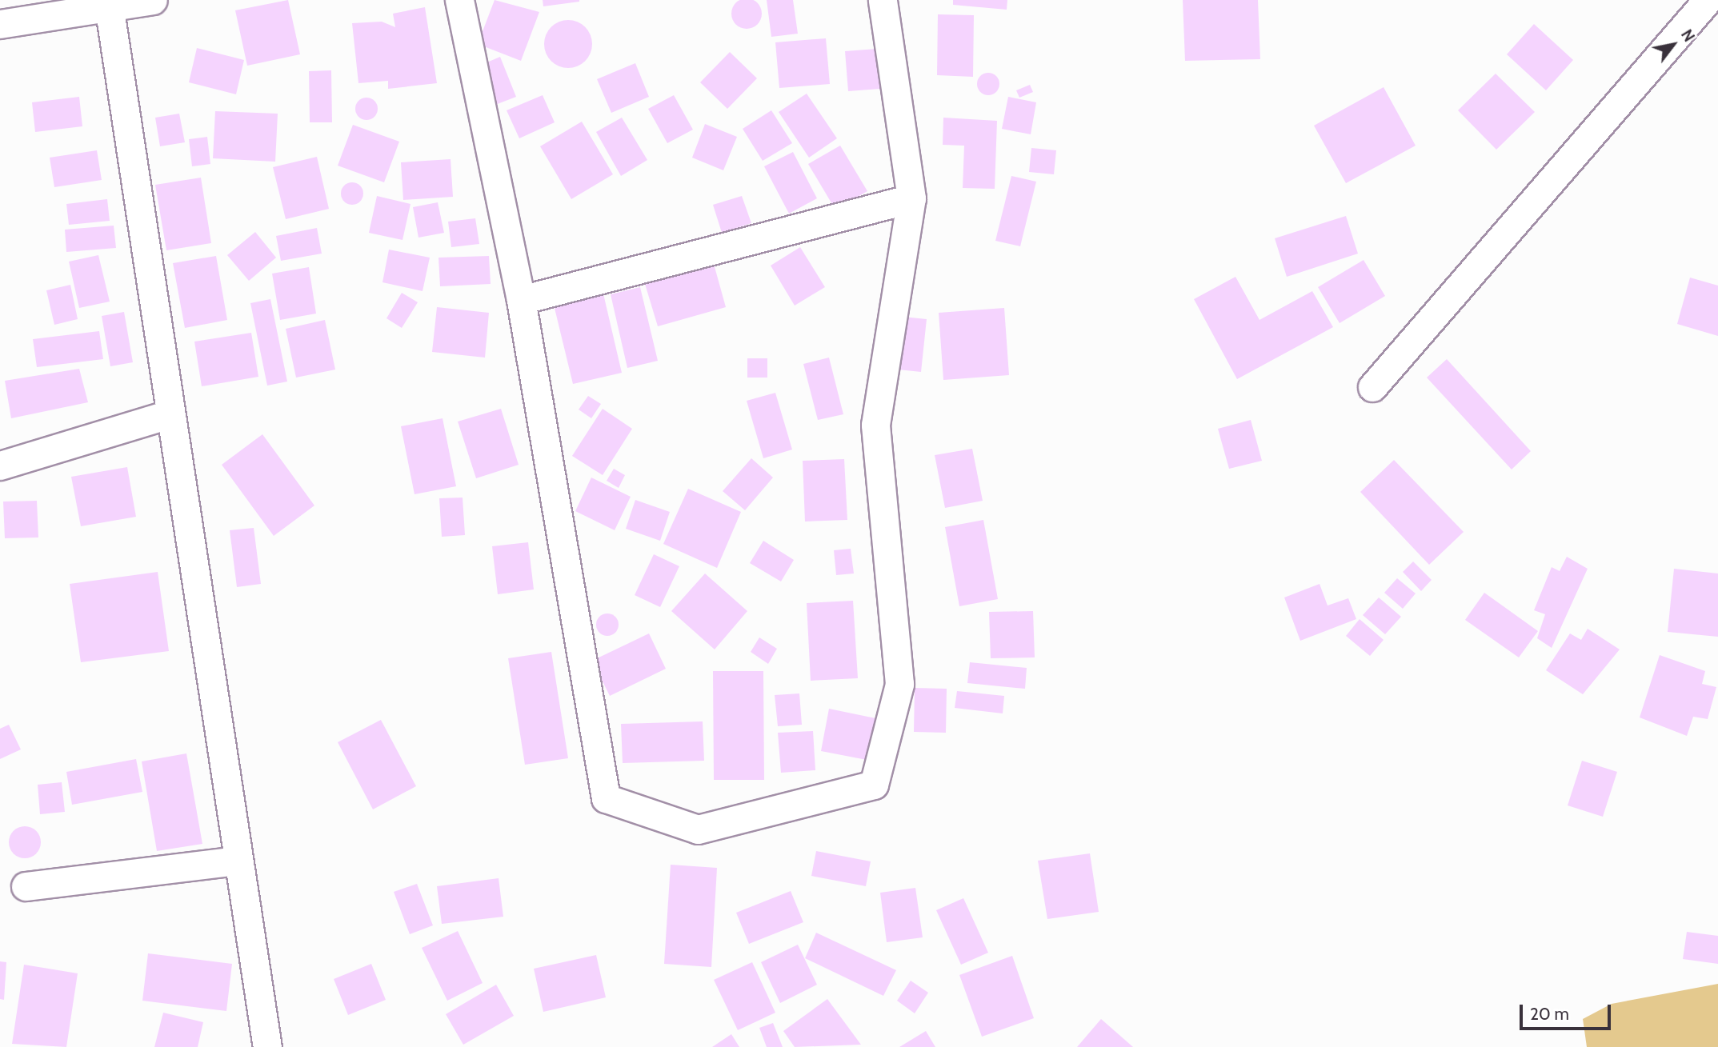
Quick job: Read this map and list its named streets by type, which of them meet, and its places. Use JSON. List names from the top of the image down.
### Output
{
  "scale_bar": "20 m",
  "north": "top right"
}
